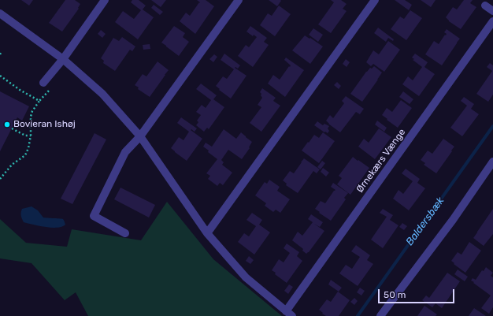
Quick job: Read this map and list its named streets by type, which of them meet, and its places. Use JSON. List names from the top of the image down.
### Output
{
  "streets": {
    "street": ["Ørnekærs Vænge"]
  },
  "water": ["Baldersbæk"],
  "places": ["Bovieran Ishøj"],
  "scale_bar": "50 m"
}
